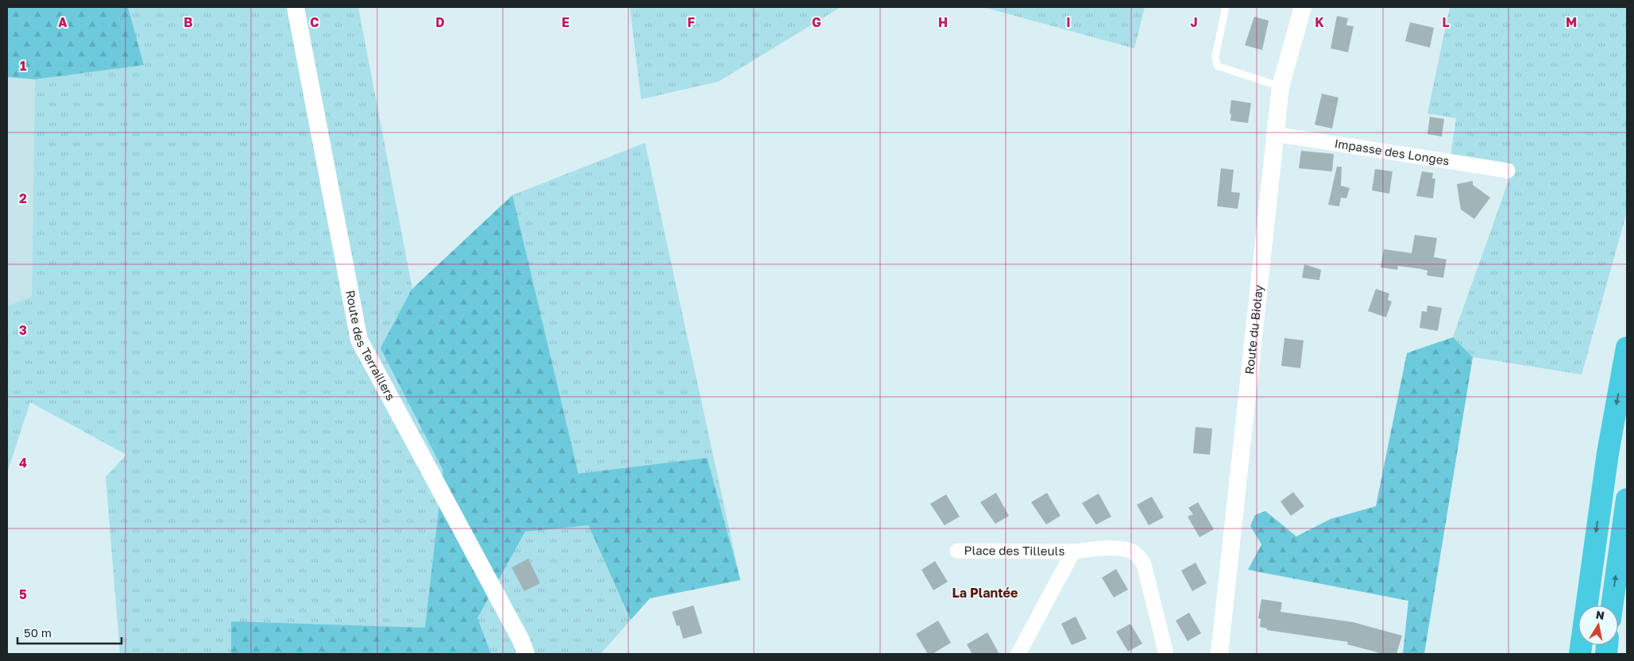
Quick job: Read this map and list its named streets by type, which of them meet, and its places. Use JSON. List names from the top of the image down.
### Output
{
  "streets": {
    "street": [
      "Impasse des Longes",
      "Route du Biolay",
      "Route des Terraillers",
      "Place des Tilleuls"
    ]
  },
  "crossings": [
    ["Impasse des Longes", "Route du Biolay"]
  ],
  "districts": ["La Plantée"],
  "scale_bar": "50 m",
  "north": "top",
  "grid": {
    "columns": [
      "A",
      "B",
      "C",
      "D",
      "E",
      "F",
      "G",
      "H",
      "I",
      "J",
      "K",
      "L",
      "M"
    ],
    "rows": [
      "1",
      "2",
      "3",
      "4",
      "5"
    ]
  }
}
